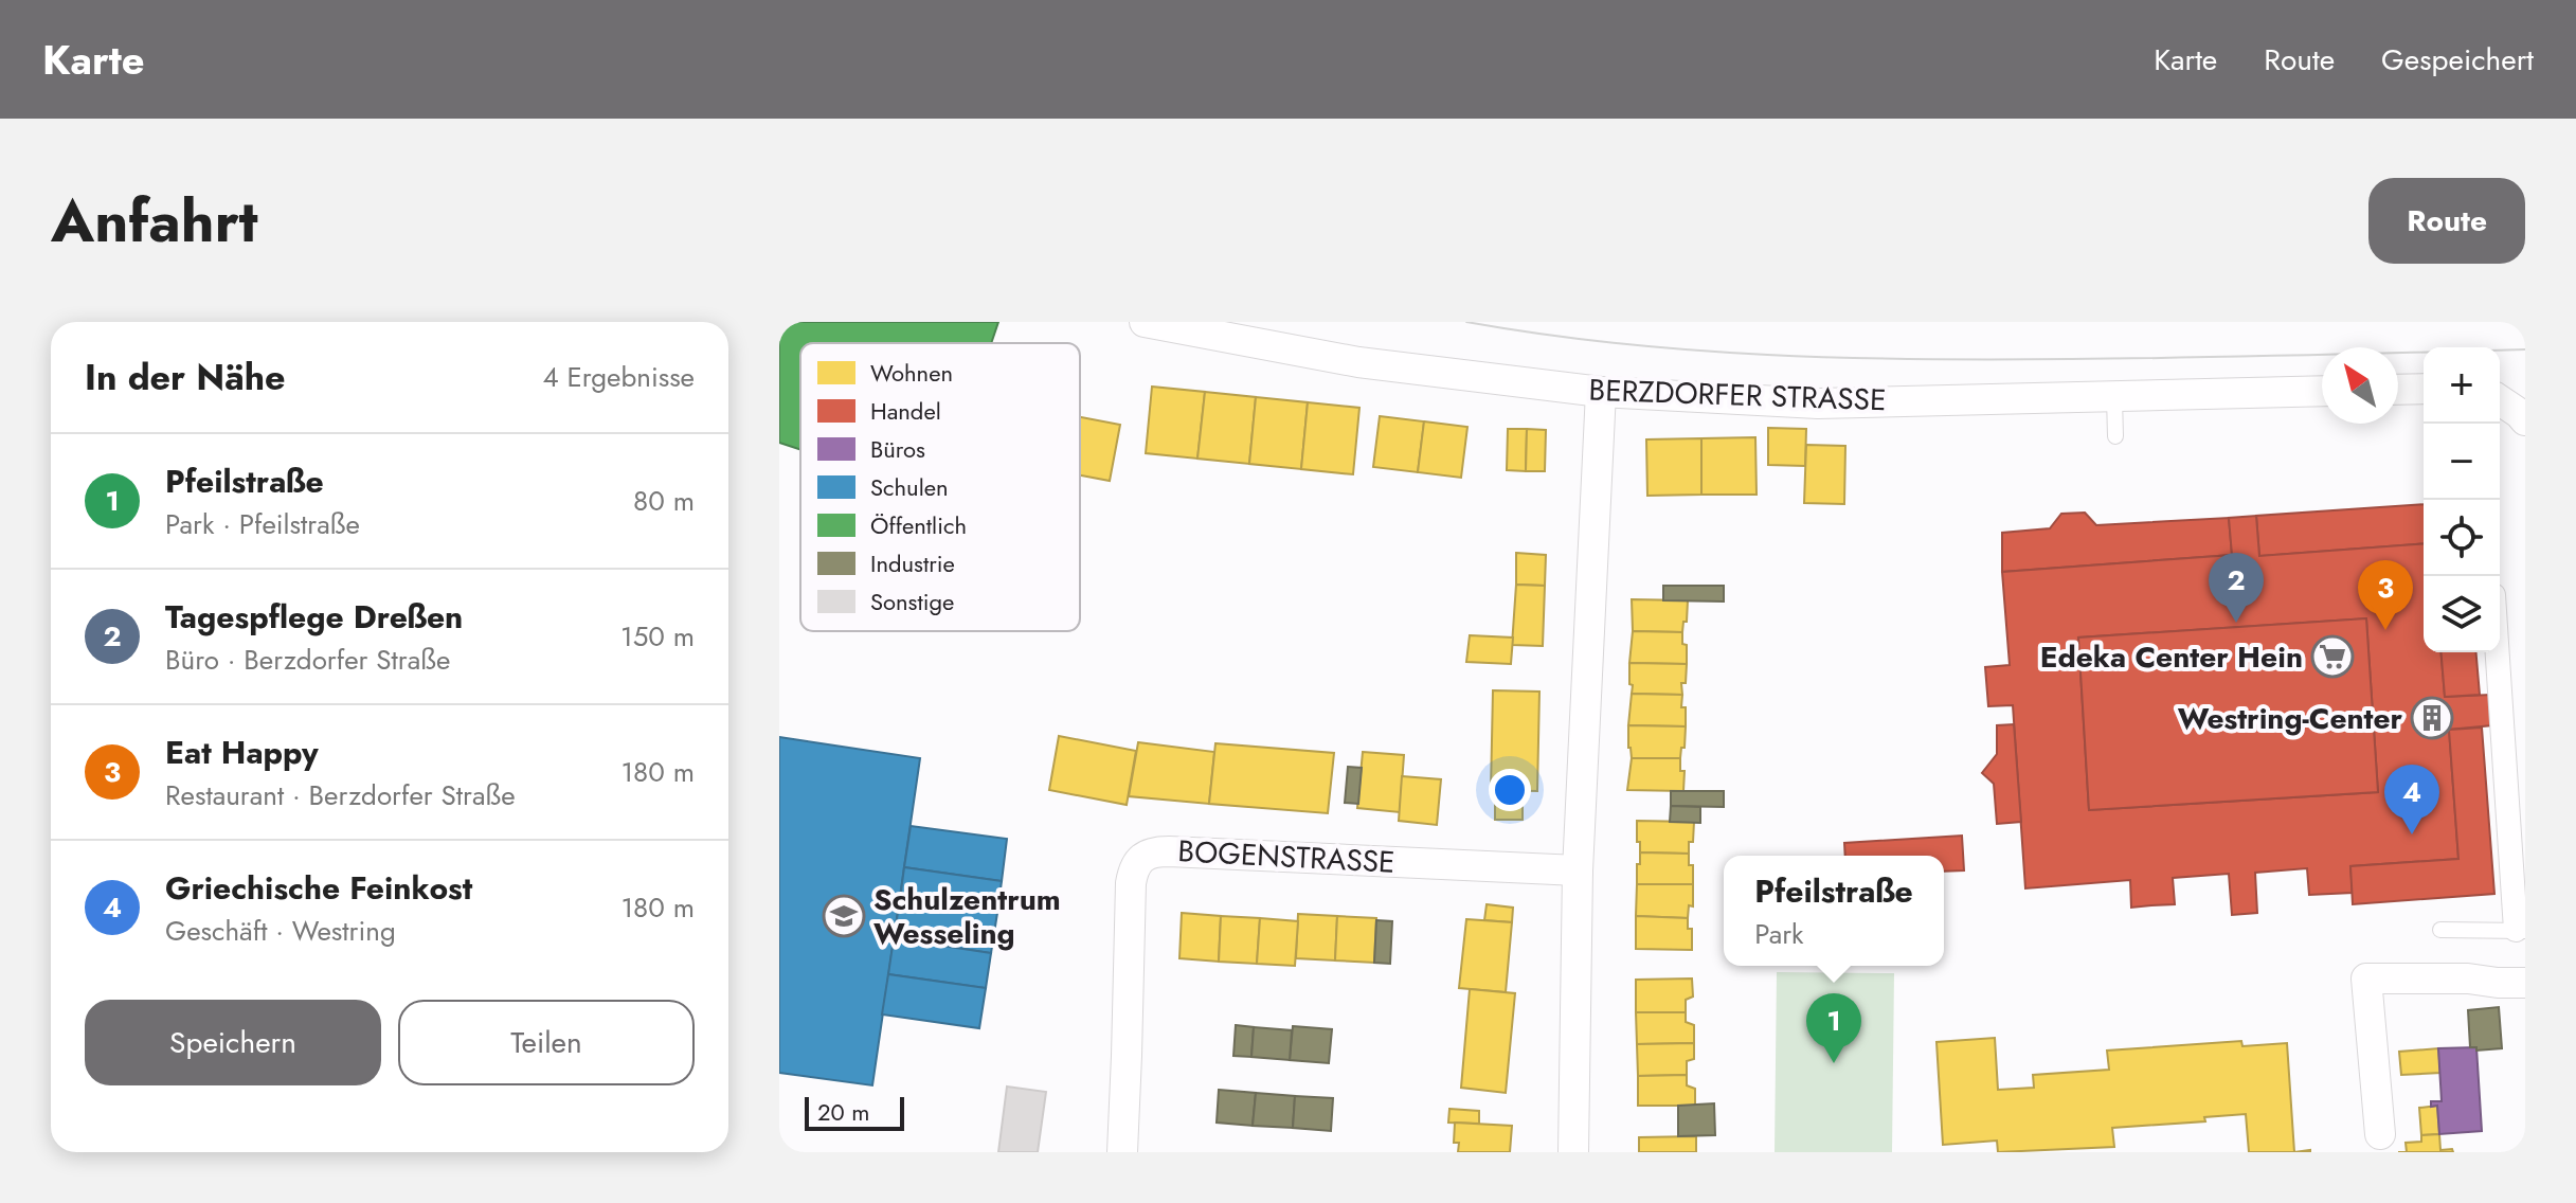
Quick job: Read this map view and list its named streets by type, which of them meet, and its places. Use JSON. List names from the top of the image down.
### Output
{
  "streets": {
    "street": ["BERZDORFER STRASSE", "BOGENSTRASSE"]
  },
  "places": {
    "supermarket": ["Edeka Center Hein"],
    "building": ["Westring-Center"],
    "school or university": ["Schulzentrum Wesseling"]
  },
  "legend": [
    "Wohnen",
    "Handel",
    "Büros",
    "Schulen",
    "Öffentlich",
    "Industrie",
    "Sonstige"
  ],
  "scale_bar": "20 m",
  "north": "top left",
  "page": {
    "header": "Karte",
    "nav": ["Karte", "Route", "Gespeichert"],
    "title": "Anfahrt",
    "buttons": [
      "Route",
      ["Speichern", "Teilen"]
    ],
    "heading": ["In der Nähe", "4 Ergebnisse"],
    "map_buttons": ["+", "−"],
    "list": [
      {
        "mark": "1",
        "name": "Pfeilstraße",
        "note": "Park · Pfeilstraße",
        "value": "80 m"
      },
      {
        "mark": "2",
        "name": "Tagespflege Dreßen",
        "note": "Büro · Berzdorfer Straße",
        "value": "150 m"
      },
      {
        "mark": "3",
        "name": "Eat Happy",
        "note": "Restaurant · Berzdorfer Straße",
        "value": "180 m"
      },
      {
        "mark": "4",
        "name": "Griechische Feinkost",
        "note": "Geschäft · Westring",
        "value": "180 m"
      }
    ],
    "pins": [
      "2",
      "3",
      "4",
      "1"
    ],
    "popup": ["Pfeilstraße", "Park"],
    "scale": "20 m"
  }
}
